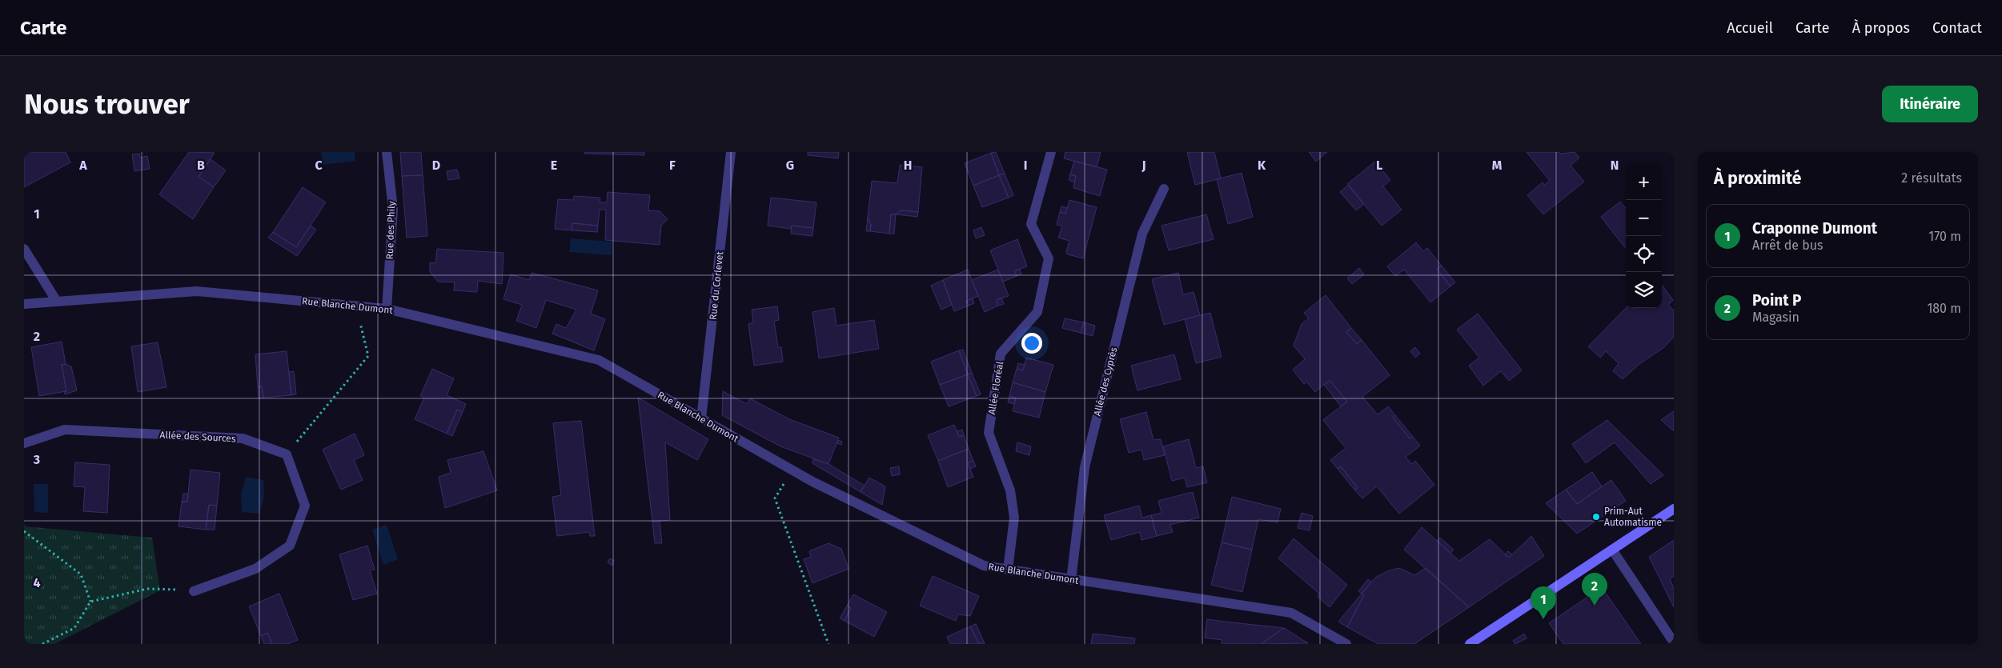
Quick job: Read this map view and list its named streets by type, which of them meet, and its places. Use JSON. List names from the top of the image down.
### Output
{
  "streets": {
    "street": [
      "Rue des Phily",
      "Rue du Corlevet",
      "Rue Blanche Dumont",
      "Allée des Cyprès",
      "Allée Floréal",
      "Allée des Sources"
    ]
  },
  "crossings": [
    ["Rue des Phily", "Rue Blanche Dumont"],
    ["Rue du Corlevet", "Rue Blanche Dumont"],
    ["Rue Blanche Dumont", "Allée des Cyprès"],
    ["Rue Blanche Dumont", "Allée Floréal"]
  ],
  "places": ["Prim-Aut Automatisme"],
  "page": {
    "header": "Carte",
    "nav": [
      "Accueil",
      "Carte",
      "À propos",
      "Contact"
    ],
    "buttons": "Itinéraire",
    "title": "Nous trouver",
    "heading": ["À proximité", "2 résultats"],
    "map_buttons": ["+", "−"],
    "list": [
      {
        "mark": "1",
        "name": "Craponne Dumont",
        "note": "Arrêt de bus",
        "value": "170 m"
      },
      {
        "mark": "2",
        "name": "Point P",
        "note": "Magasin",
        "value": "180 m"
      }
    ],
    "pins": ["2", "1"]
  },
  "grid": {
    "columns": [
      "A",
      "B",
      "C",
      "D",
      "E",
      "F",
      "G",
      "H",
      "I",
      "J",
      "K",
      "L",
      "M",
      "N"
    ],
    "rows": [
      "1",
      "2",
      "3",
      "4"
    ]
  }
}
